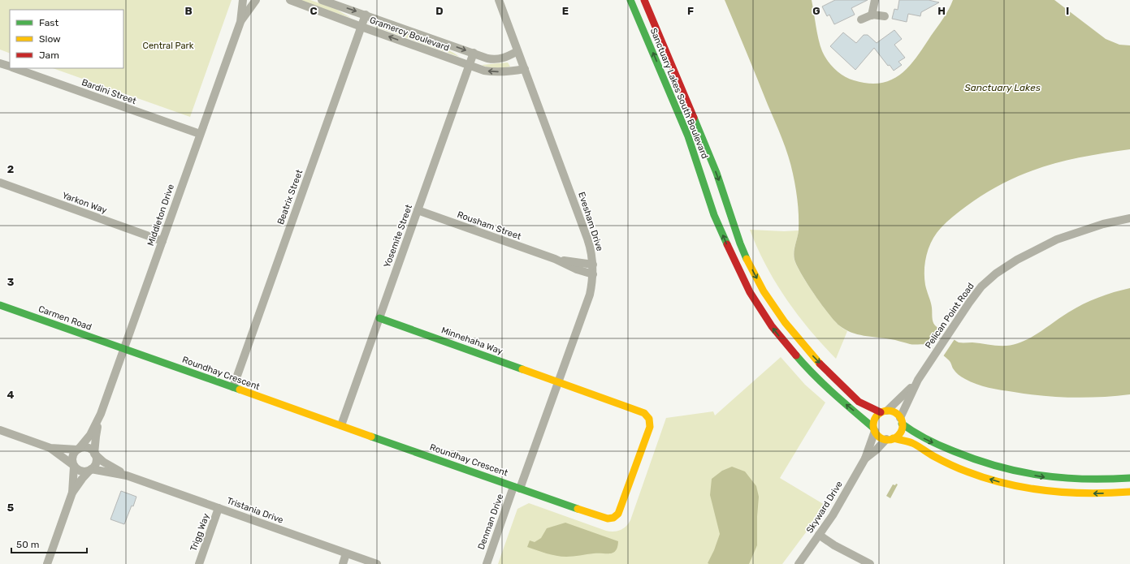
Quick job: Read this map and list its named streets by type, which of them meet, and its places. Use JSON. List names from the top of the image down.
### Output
{
  "streets": {
    "street": [
      "Gramercy Boulevard",
      "Bardini Street",
      "Sanctuary Lakes South Boulevard",
      "Beatrix Street",
      "Yarkon Way",
      "Middleton Drive",
      "Evesham Drive",
      "Rousham Street",
      "Yosemite Street",
      "Pelican Point Road",
      "Carmen Road",
      "Minnehaha Way",
      "Roundhay Crescent",
      "Skyward Drive",
      "Tristania Drive",
      "Denman Drive",
      "Trigg Way"
    ]
  },
  "crossings": [
    ["Gramercy Boulevard", "Beatrix Street"],
    ["Gramercy Boulevard", "Evesham Drive"],
    ["Gramercy Boulevard", "Yosemite Street"],
    ["Bardini Street", "Middleton Drive"],
    ["Sanctuary Lakes South Boulevard", "Pelican Point Road"],
    ["Sanctuary Lakes South Boulevard", "Skyward Drive"],
    ["Beatrix Street", "Roundhay Crescent"],
    ["Yarkon Way", "Middleton Drive"],
    ["Middleton Drive", "Carmen Road"],
    ["Middleton Drive", "Roundhay Crescent"],
    ["Middleton Drive", "Tristania Drive"],
    ["Evesham Drive", "Rousham Street"],
    ["Evesham Drive", "Minnehaha Way"],
    ["Evesham Drive", "Roundhay Crescent"],
    ["Evesham Drive", "Denman Drive"],
    ["Rousham Street", "Yosemite Street"],
    ["Yosemite Street", "Minnehaha Way"],
    ["Yosemite Street", "Roundhay Crescent"],
    ["Pelican Point Road", "Skyward Drive"],
    ["Carmen Road", "Roundhay Crescent"],
    ["Minnehaha Way", "Roundhay Crescent"],
    ["Roundhay Crescent", "Denman Drive"],
    ["Tristania Drive", "Trigg Way"]
  ],
  "water": ["Sanctuary Lakes"],
  "parks": ["Central Park"],
  "legend": ["Fast", "Slow", "Jam"],
  "scale_bar": "50 m",
  "grid": {
    "columns": [
      "B",
      "C",
      "D",
      "E",
      "F",
      "G",
      "H",
      "I"
    ],
    "rows": [
      "2",
      "3",
      "4",
      "5"
    ]
  }
}
